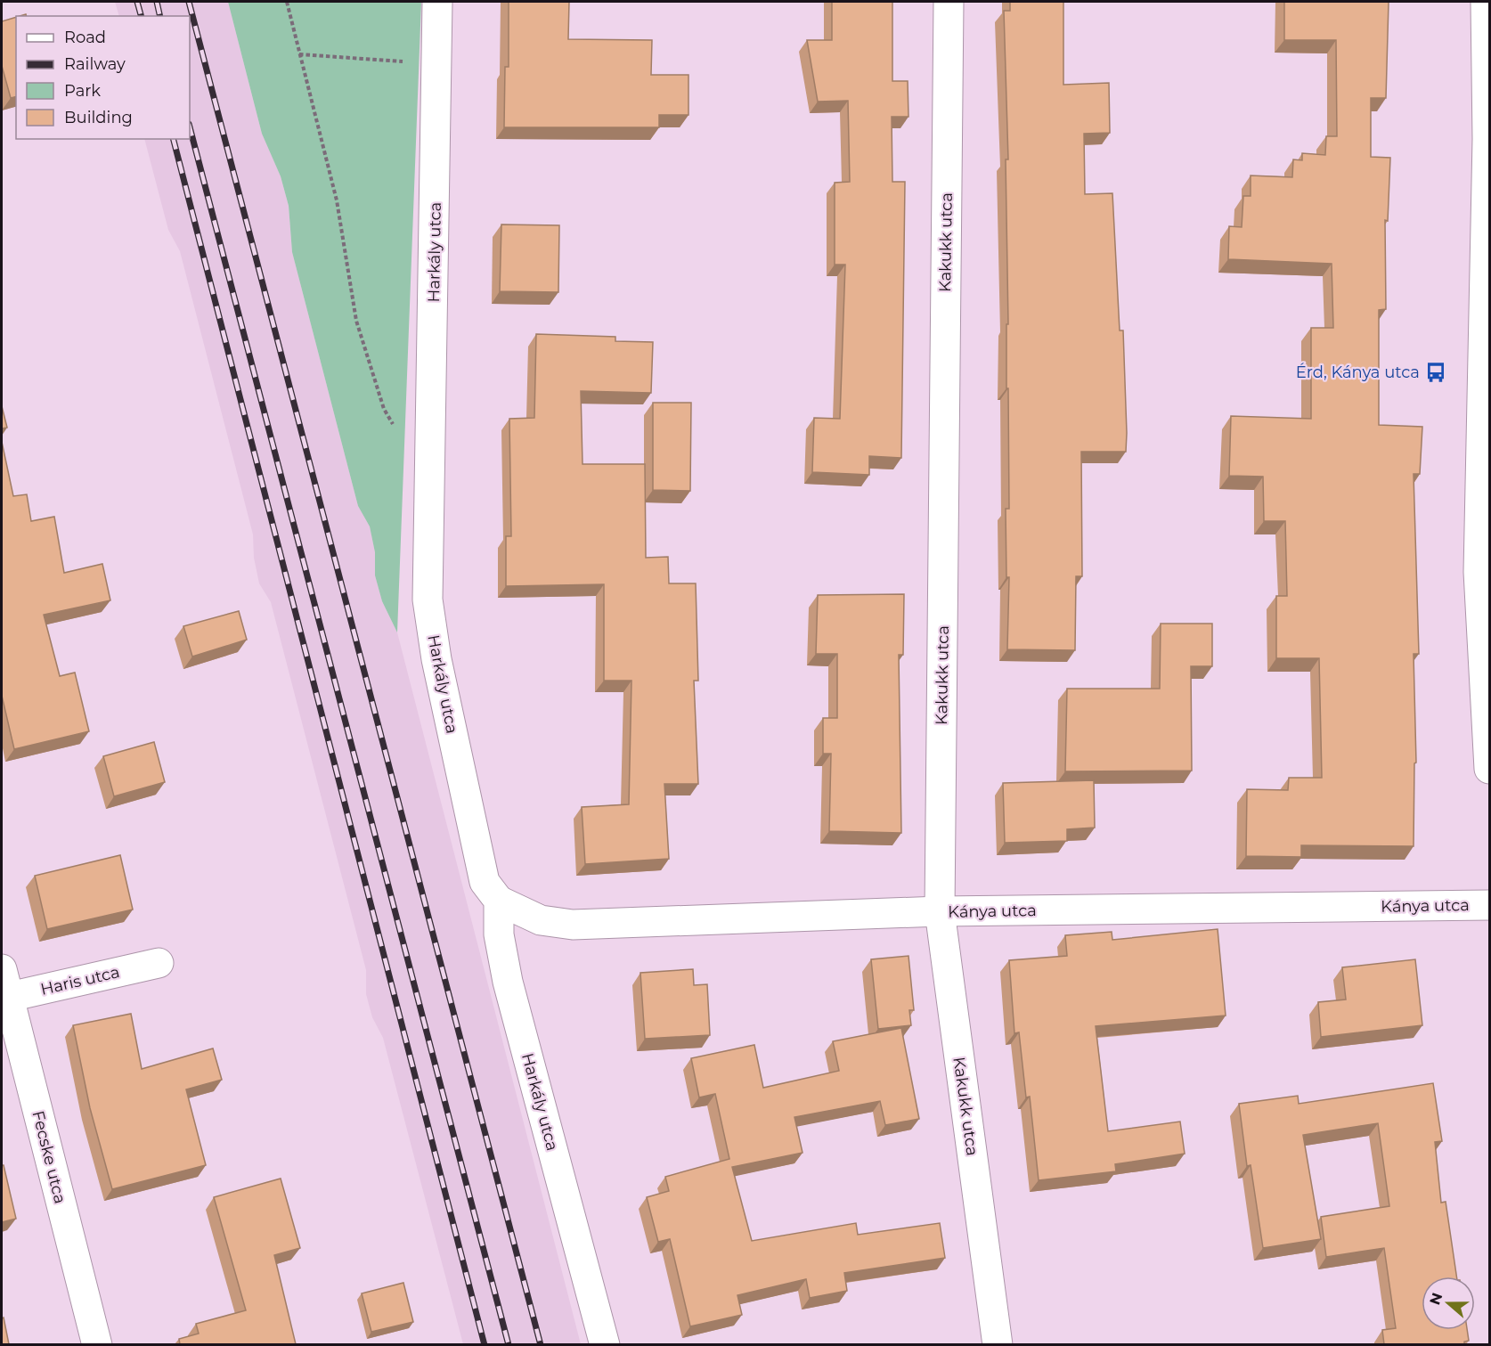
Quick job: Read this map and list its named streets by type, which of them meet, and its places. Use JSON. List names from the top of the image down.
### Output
{
  "streets": {
    "street": [
      "Kakukk utca",
      "Harkály utca",
      "Kánya utca",
      "Haris utca",
      "Fecske utca"
    ]
  },
  "crossings": [
    ["Kakukk utca", "Kánya utca"],
    ["Harkály utca", "Kánya utca"],
    ["Haris utca", "Fecske utca"]
  ],
  "places": {
    "bus stop": ["Érd, Kánya utca"]
  },
  "legend": [
    "Road",
    "Railway",
    "Park",
    "Building"
  ],
  "north": "left"
}
